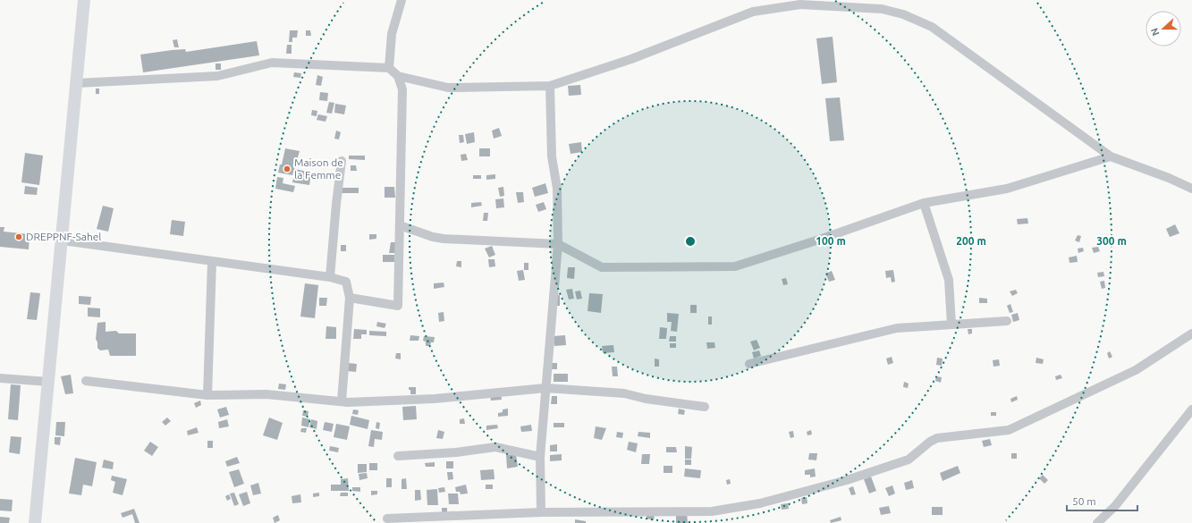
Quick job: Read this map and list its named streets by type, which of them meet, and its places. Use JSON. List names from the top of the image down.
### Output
{
  "places": ["Maison de la Femme", "DREPPNF-Sahel"],
  "scale_bar": "50 m",
  "north": "left",
  "rings": ["100 m", "200 m", "300 m"]
}
